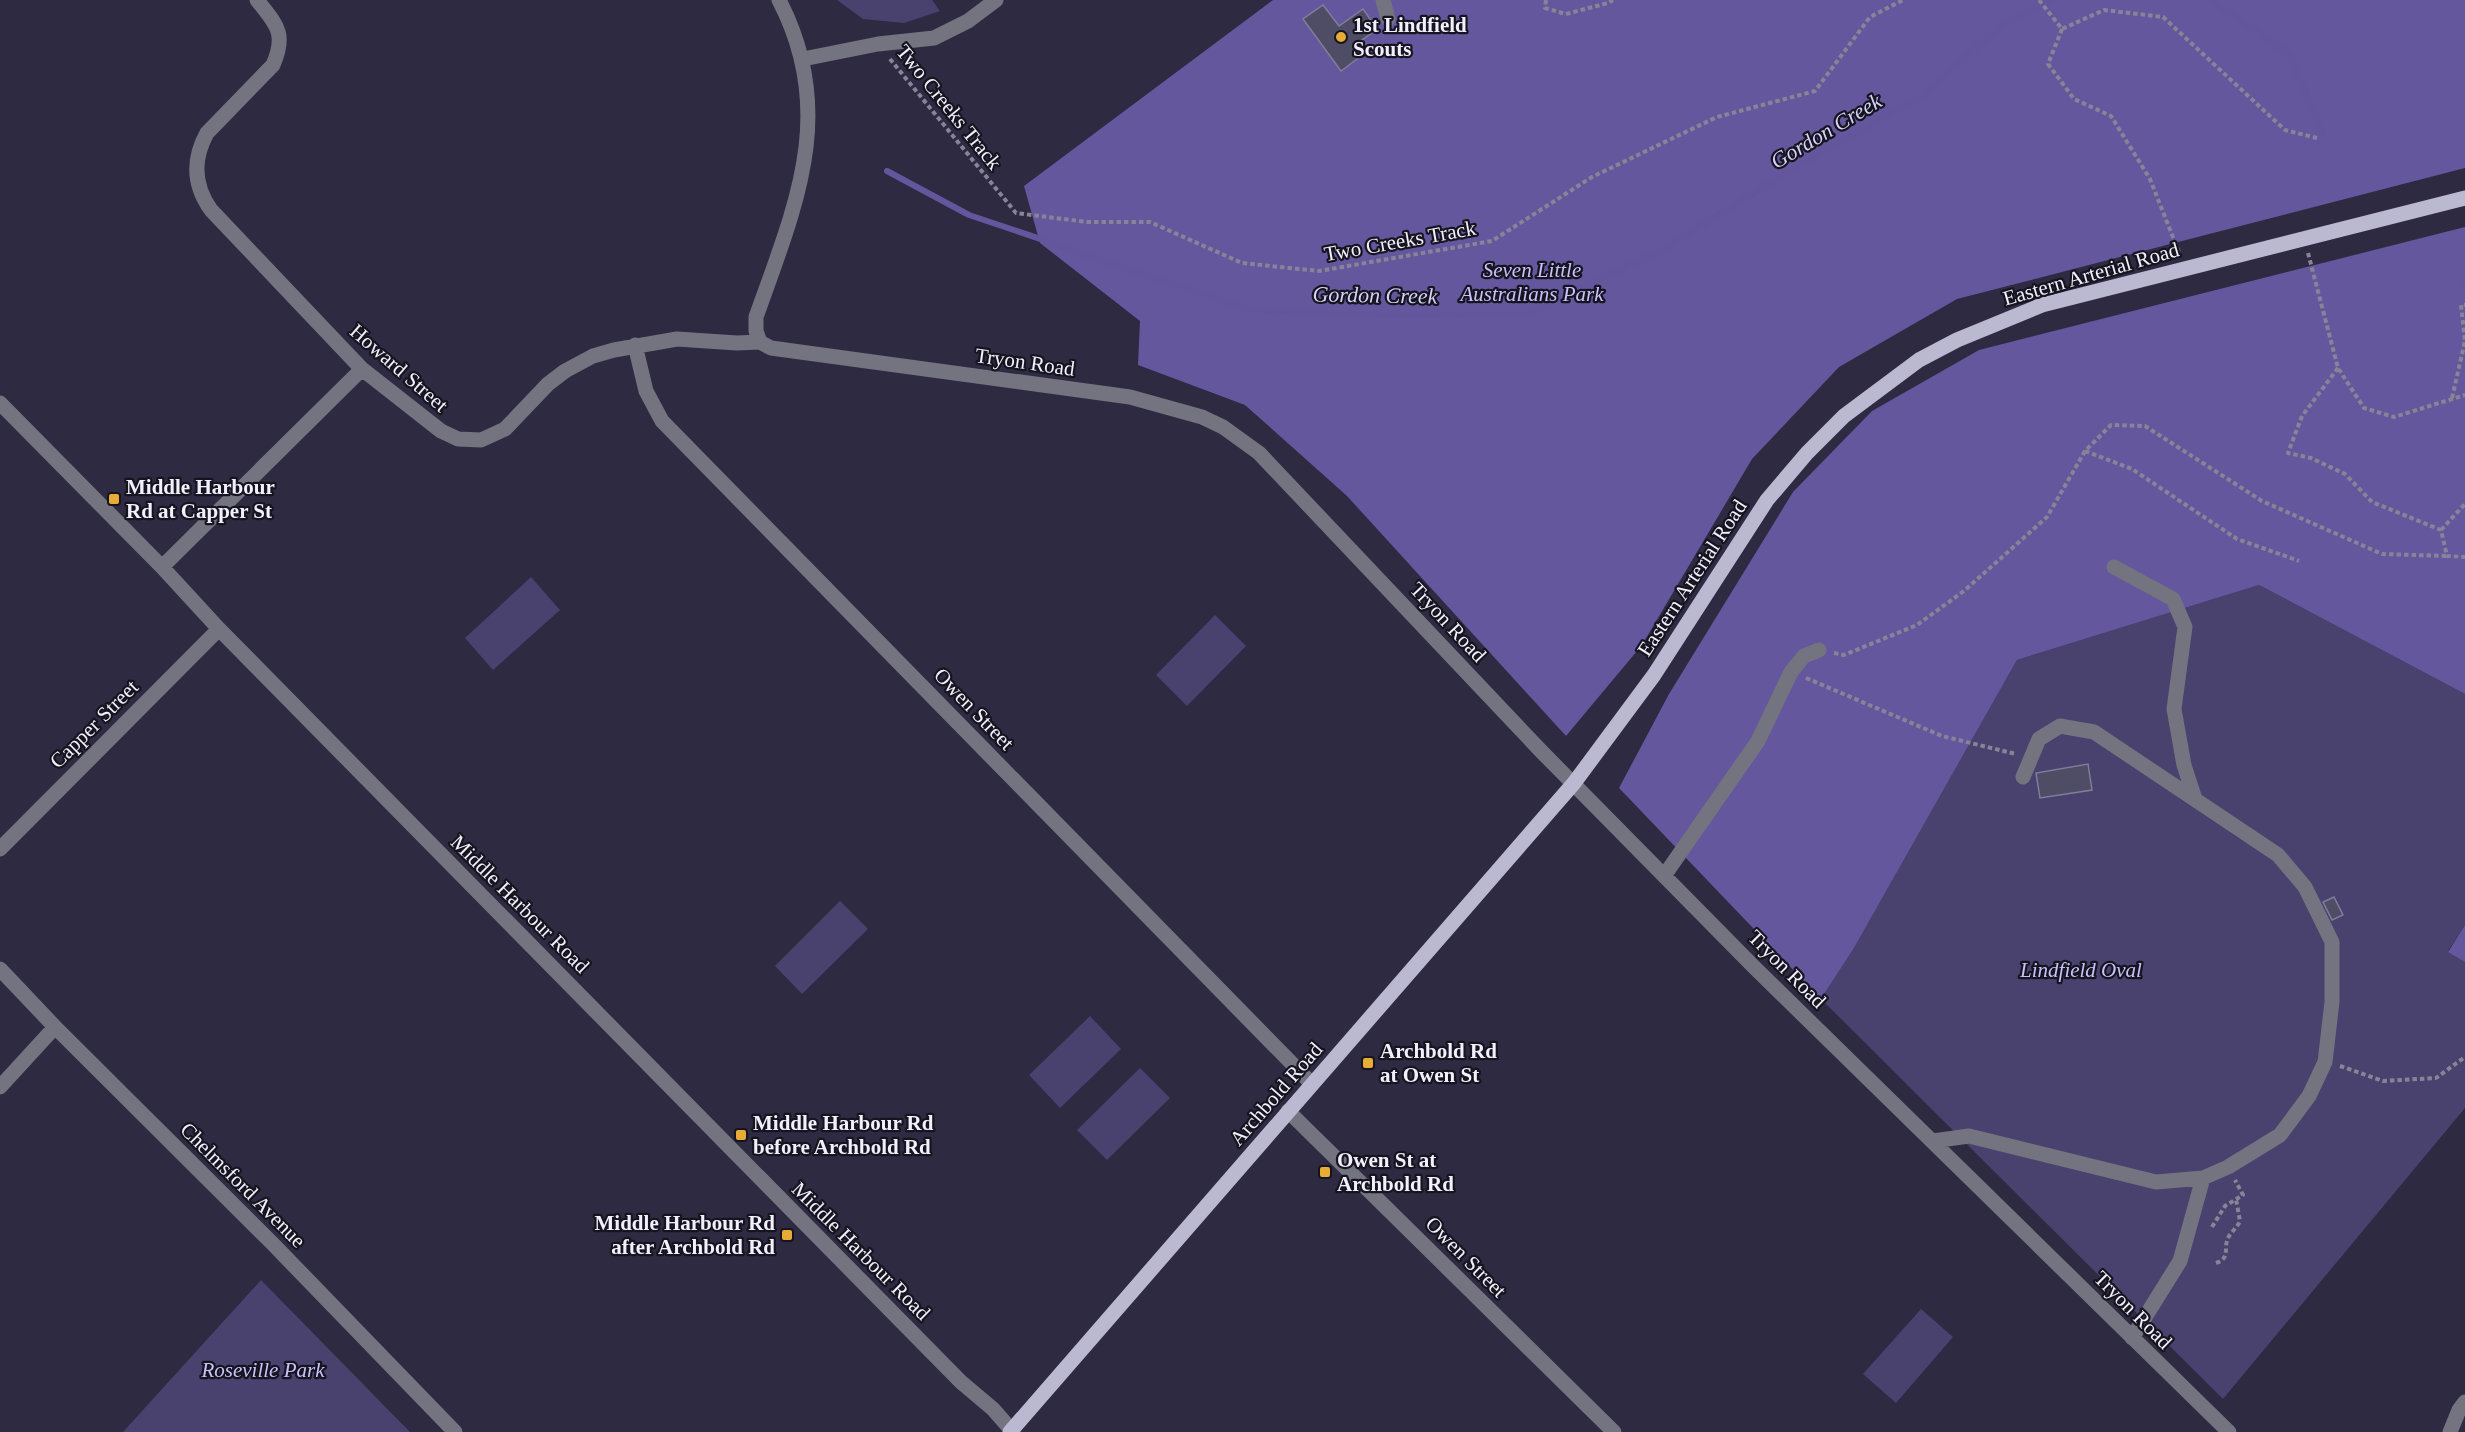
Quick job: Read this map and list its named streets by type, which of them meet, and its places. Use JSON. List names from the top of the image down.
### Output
{
  "streets": {
    "main road": ["Eastern Arterial Road", "Archbold Road"],
    "street": [
      "Tryon Road",
      "Howard Street",
      "Owen Street",
      "Capper Street",
      "Middle Harbour Road",
      "Chelmsford Avenue"
    ],
    "path": ["Two Creeks Track"]
  },
  "crossings": [
    ["Eastern Arterial Road", "Tryon Road"],
    ["Eastern Arterial Road", "Archbold Road"],
    ["Tryon Road", "Howard Street"],
    ["Tryon Road", "Archbold Road"],
    ["Howard Street", "Owen Street"],
    ["Owen Street", "Archbold Road"],
    ["Capper Street", "Middle Harbour Road"],
    ["Middle Harbour Road", "Archbold Road"]
  ],
  "water": ["Gordon Creek"],
  "parks": ["Seven Little Australians Park", "Lindfield Oval", "Roseville Park"],
  "places": {
    "other": ["1st Lindfield Scouts"],
    "transit": [
      "Middle Harbour Rd at Capper St",
      "Archbold Rd at Owen St",
      "Middle Harbour Rd before Archbold Rd",
      "Owen St at Archbold Rd",
      "Middle Harbour Rd after Archbold Rd"
    ]
  }
}
